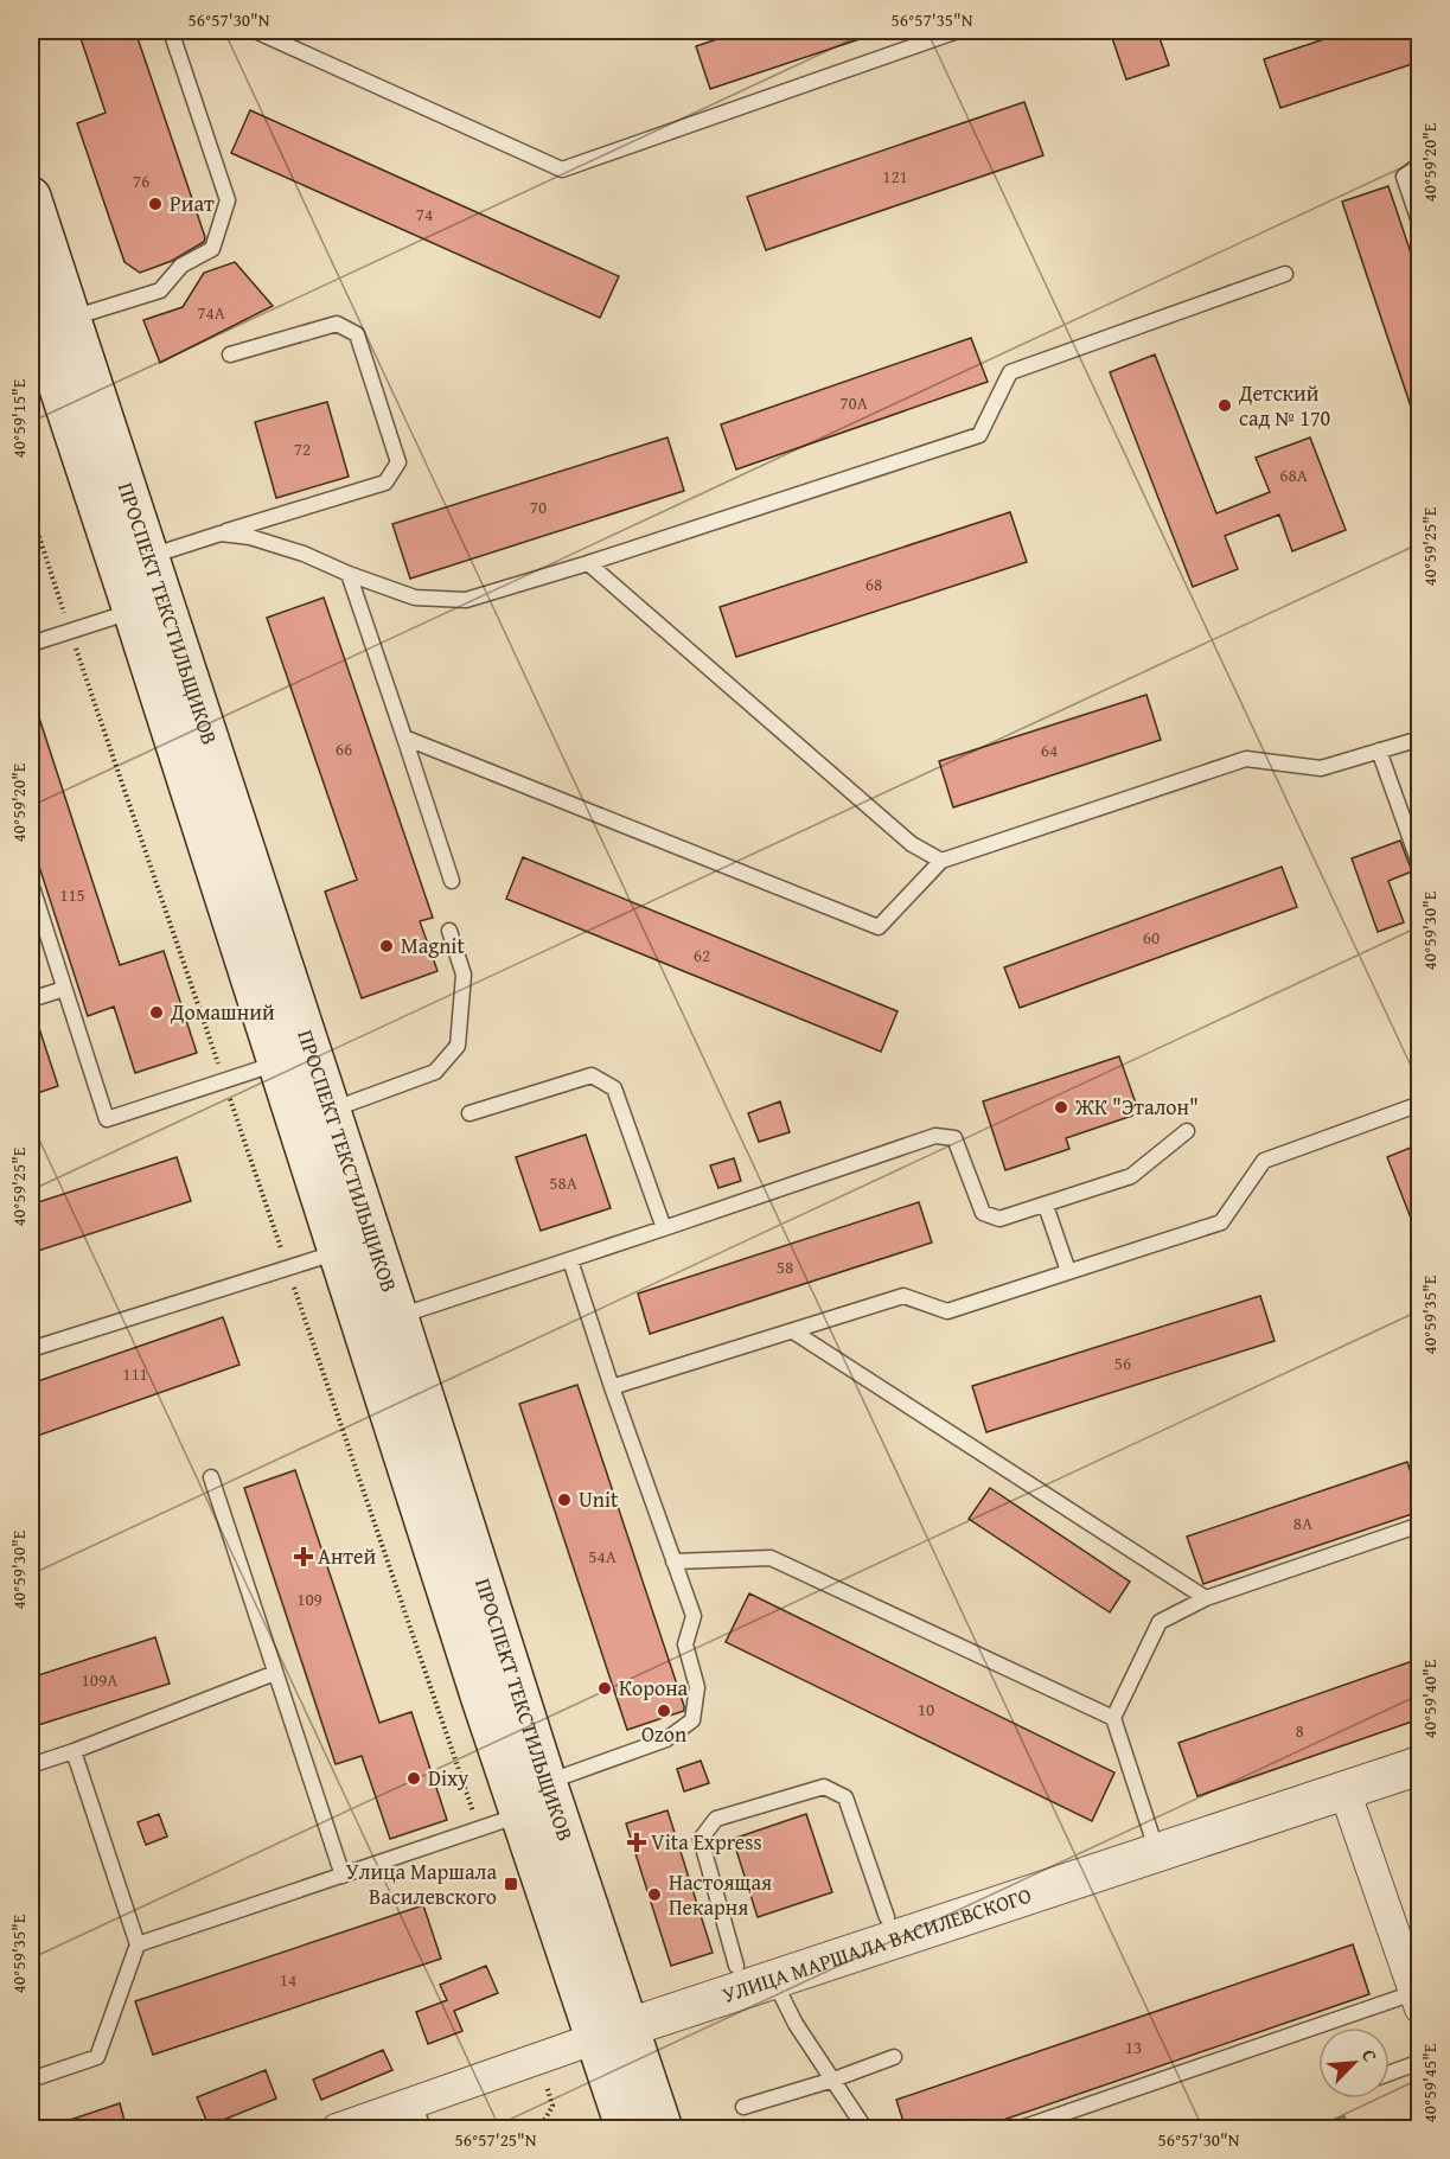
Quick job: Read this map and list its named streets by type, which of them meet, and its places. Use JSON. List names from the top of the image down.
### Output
{
  "streets": {
    "main road": ["ПРОСПЕКТ ТЕКСТИЛЬЩИКОВ"],
    "street": ["УЛИЦА МАРШАЛА ВАСИЛЕВСКОГО"]
  },
  "crossings": [
    ["ПРОСПЕКТ ТЕКСТИЛЬЩИКОВ", "УЛИЦА МАРШАЛА ВАСИЛЕВСКОГО"]
  ],
  "places": {
    "other": [
      "Риат",
      "Детский сад № 170",
      "Magnit",
      "Домашний",
      "ЖК \"Эталон\"",
      "Unit",
      "Корона",
      "Ozon",
      "Dixy",
      "Настоящая Пекарня"
    ],
    "health": ["Антей", "Vita Express"],
    "transit": ["Улица Маршала Василевского"]
  },
  "house_numbers": [
    "121",
    "76",
    "74",
    "74А",
    "70А",
    "72",
    "68А",
    "70",
    "68",
    "66",
    "64",
    "115",
    "60",
    "62",
    "58А",
    "58",
    "56",
    "111",
    "8А",
    "54А",
    "109",
    "109А",
    "10",
    "8",
    "14",
    "13"
  ],
  "north": "top right",
  "coordinates": [
    "56°57'30\"N",
    "56°57'35\"N",
    "40°59'20\"E",
    "40°59'15\"E",
    "40°59'25\"E",
    "40°59'30\"E",
    "40°59'35\"E",
    "40°59'40\"E",
    "40°59'45\"E",
    "56°57'25\"N"
  ]
}
